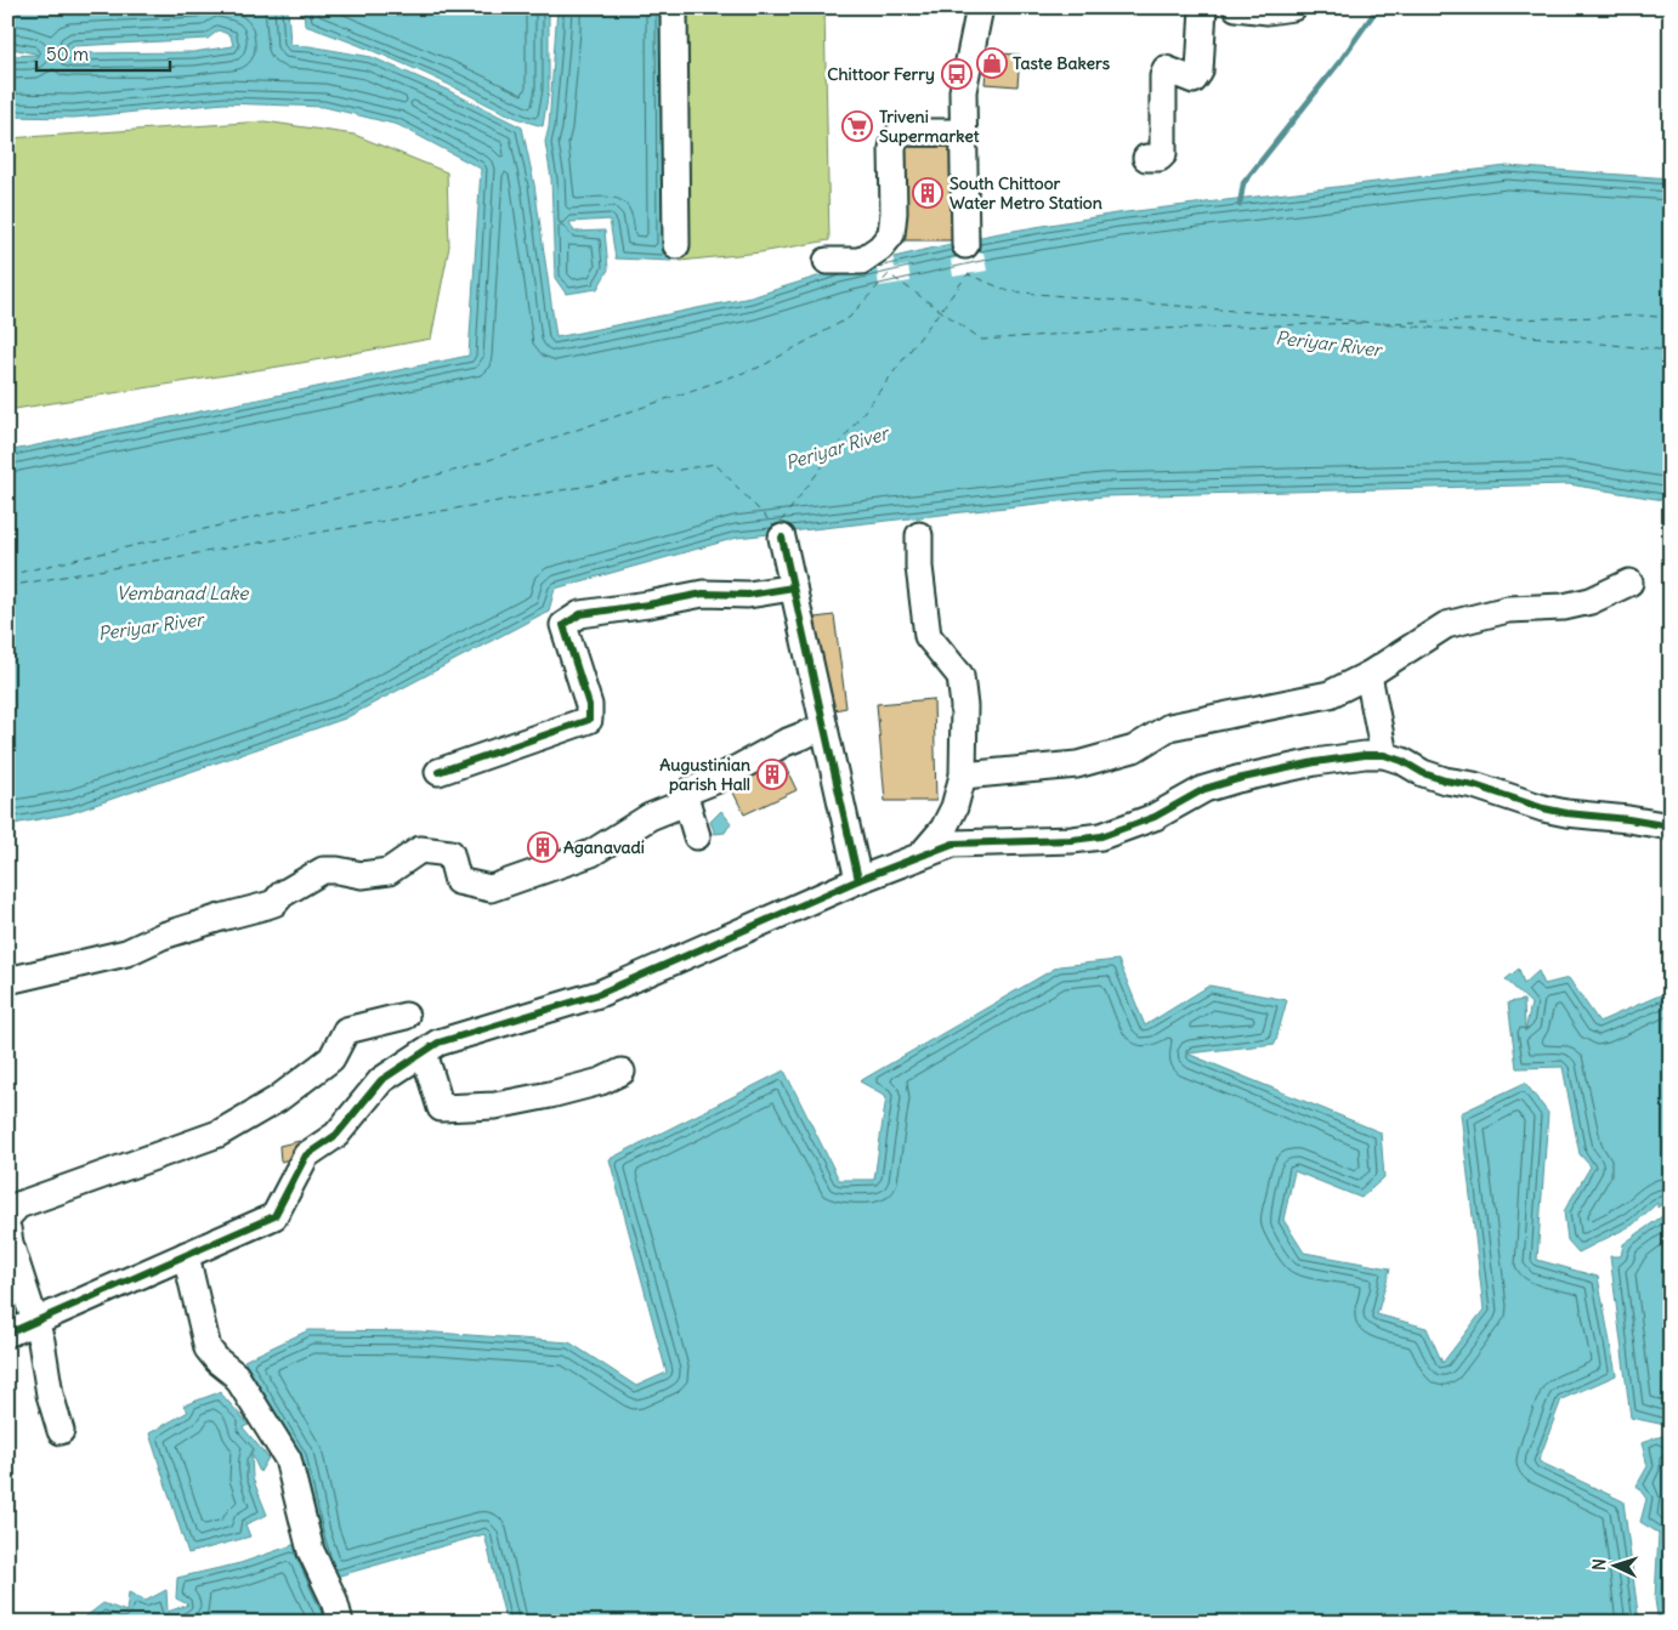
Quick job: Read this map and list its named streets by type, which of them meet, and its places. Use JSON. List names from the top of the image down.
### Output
{
  "water": ["Periyar River", "Vembanad Lake"],
  "places": {
    "shop": ["Taste Bakers"],
    "bus stop": ["Chittoor Ferry"],
    "supermarket": ["Triveni Supermarket"],
    "building": ["South Chittoor Water Metro Station", "Augustinian parish Hall", "Aganavadi"]
  },
  "scale_bar": "50 m",
  "north": "left"
}
